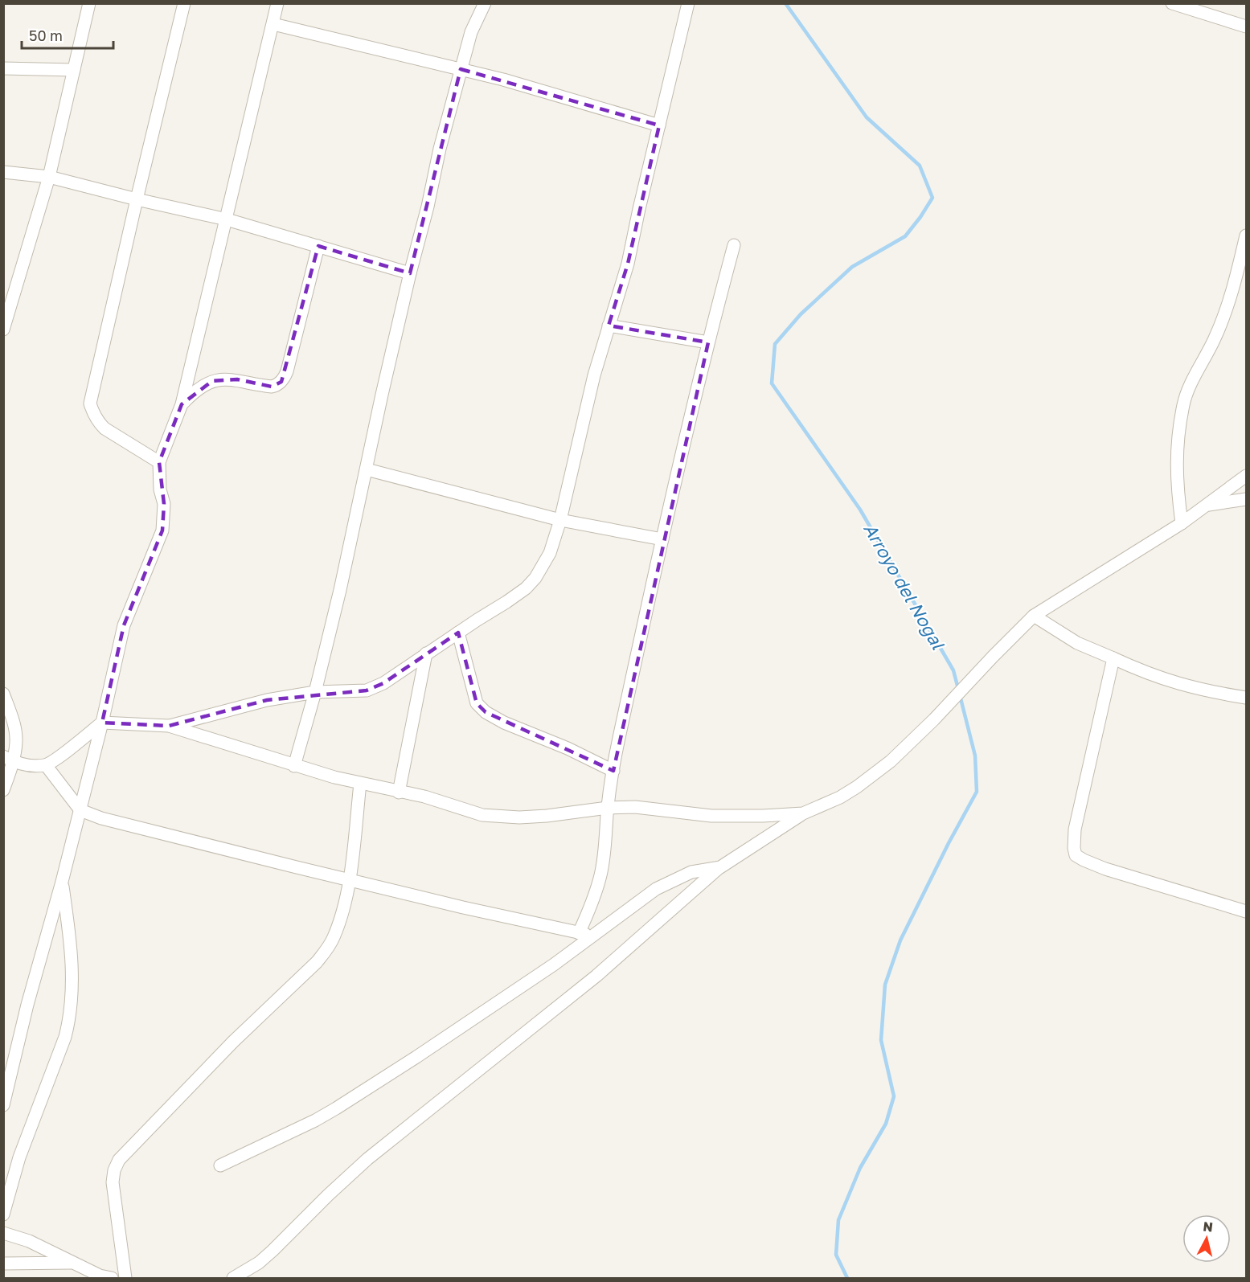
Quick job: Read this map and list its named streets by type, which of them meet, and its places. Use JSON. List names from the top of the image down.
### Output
{
  "water": ["Arroyo del Nogal"],
  "scale_bar": "50 m",
  "north": "top"
}
